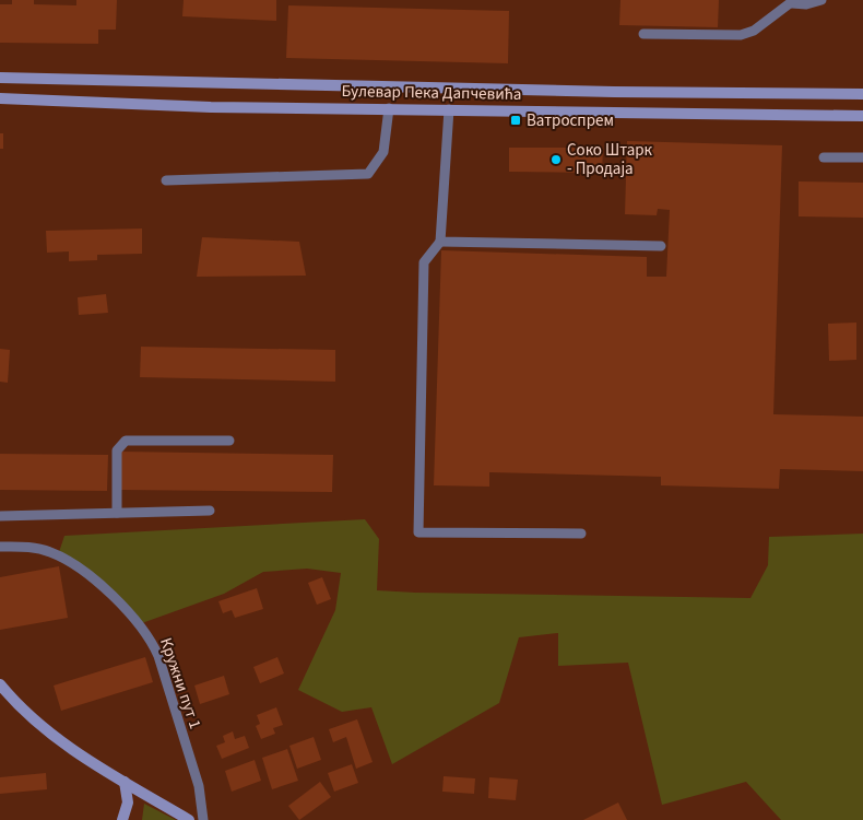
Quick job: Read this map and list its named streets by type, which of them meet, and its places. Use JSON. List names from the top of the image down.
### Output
{
  "streets": {
    "street": ["Булевар Пека Дапчевића"],
    "lane": ["Кружни пут 1"]
  },
  "places": {
    "transit": ["Ватроспрем"],
    "other": ["Соко Штарк - Продаја"]
  }
}
